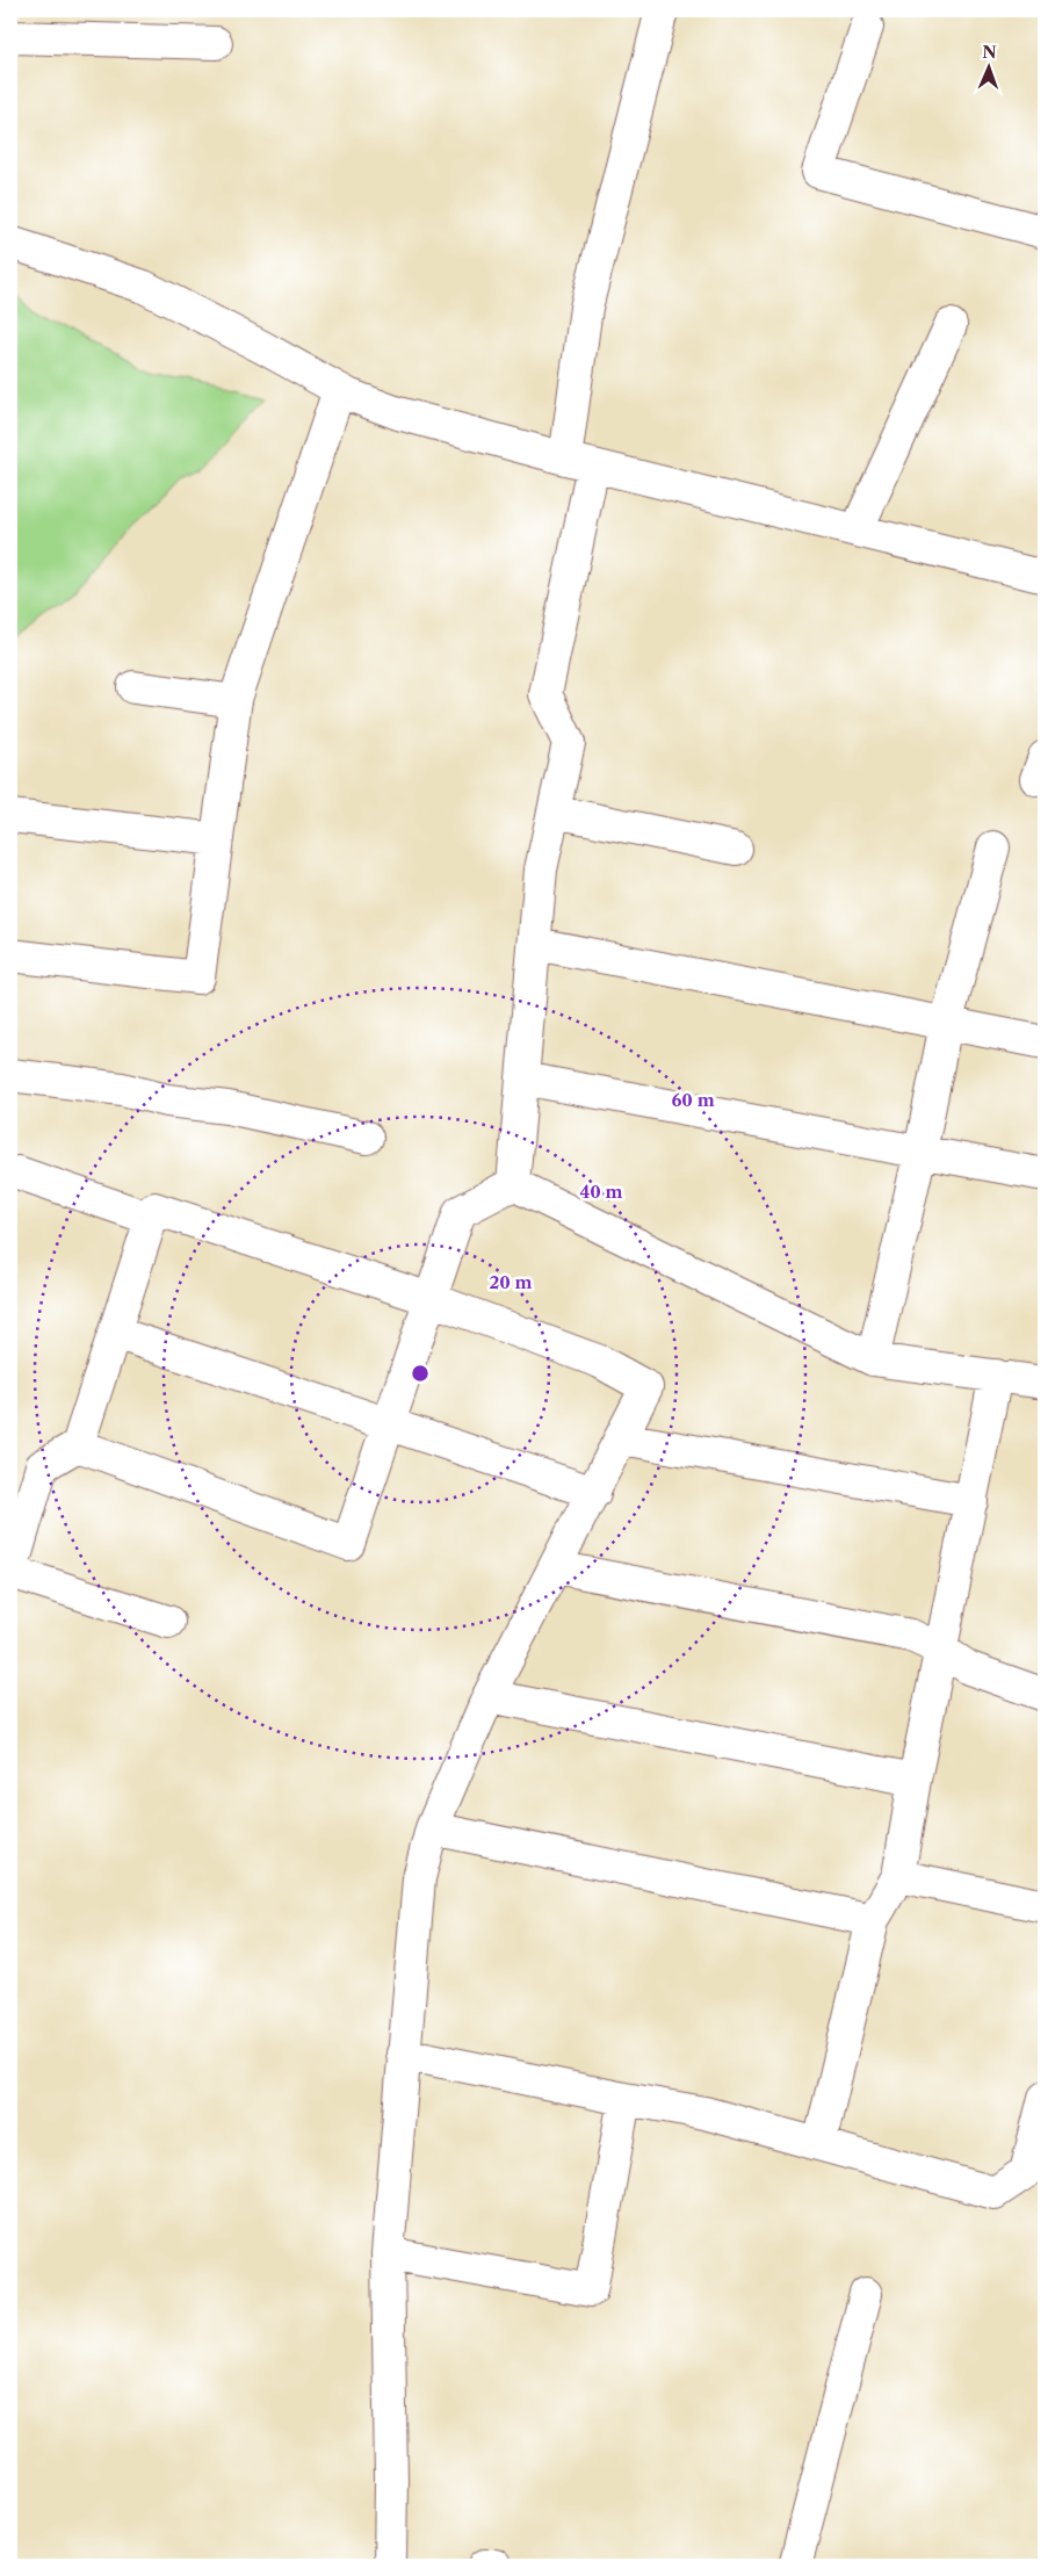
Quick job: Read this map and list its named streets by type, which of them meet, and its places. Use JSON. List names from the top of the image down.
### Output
{
  "north": "top",
  "rings": ["60 m", "40 m", "20 m"]
}
